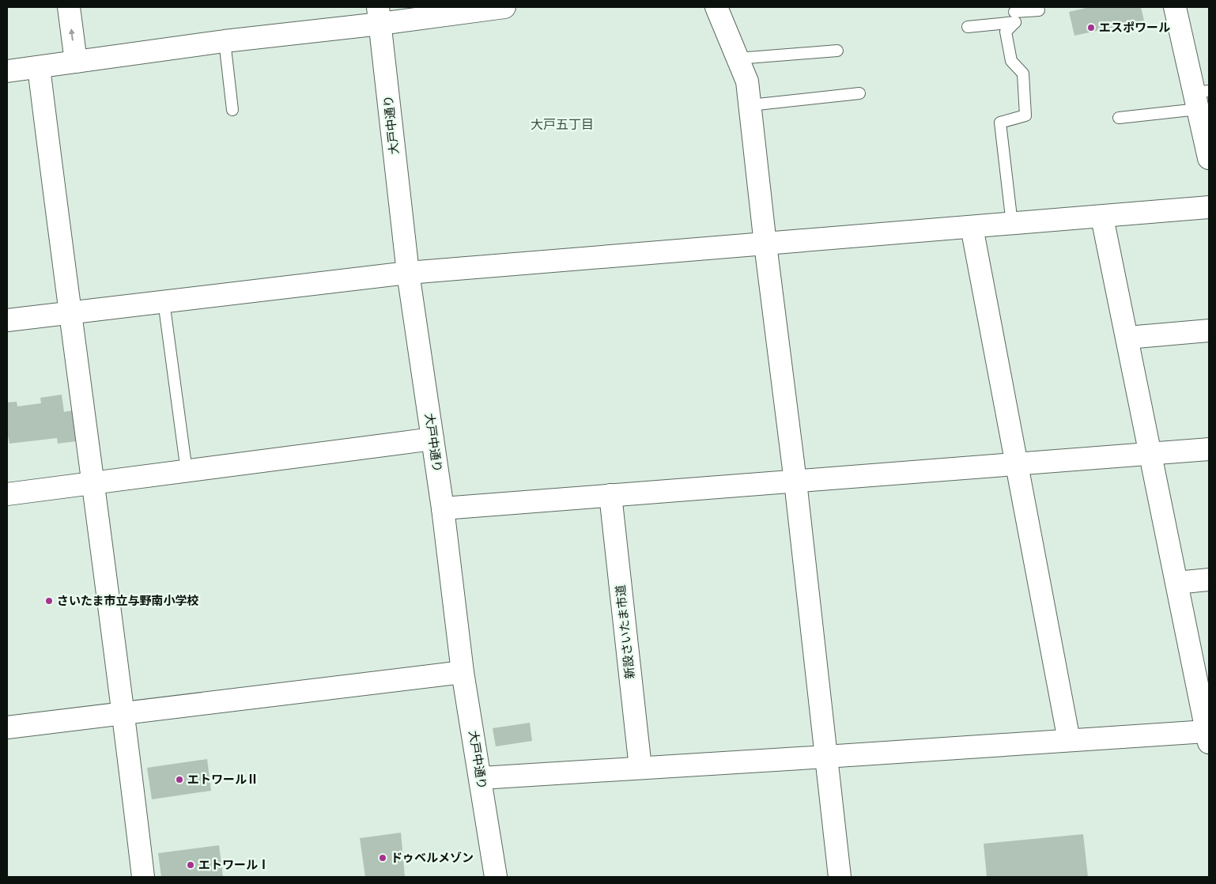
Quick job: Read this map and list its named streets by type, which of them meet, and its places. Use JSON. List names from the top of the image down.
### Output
{
  "streets": {
    "street": ["大戸中通り", "新設さいたま市道"]
  },
  "districts": ["大戸五丁目"],
  "places": [
    "エスポワール",
    "さいたま市立与野南小学校",
    "エトワールⅡ",
    "ドゥベルメゾン",
    "エトワールⅠ"
  ]
}
